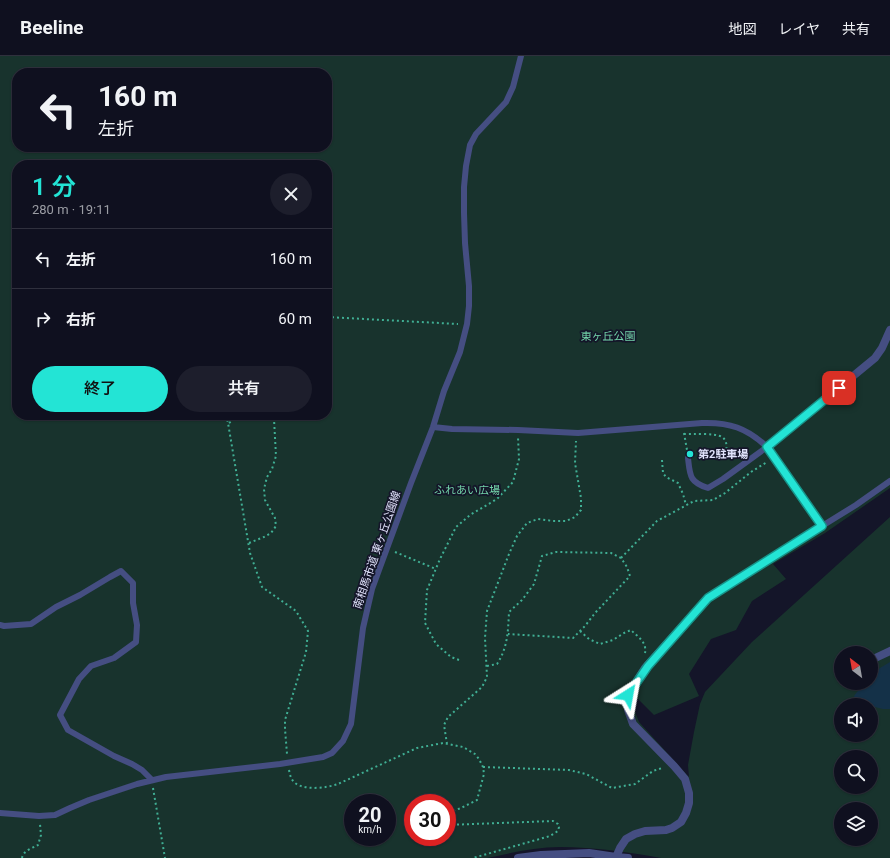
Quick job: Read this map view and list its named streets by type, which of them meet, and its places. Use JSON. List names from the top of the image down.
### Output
{
  "streets": {
    "lane": ["南相馬市道 東ヶ丘公園線"]
  },
  "parks": ["東ヶ丘公園", "ふれあい広場"],
  "places": ["第2駐車場"],
  "north": "top left",
  "page": {
    "header": "Beeline",
    "nav": ["地図", "レイヤ", "共有"],
    "turn": ["160 m", "左折"],
    "heading": ["1 分", "280 m · 19:11"],
    "list": [
      {
        "name": "左折",
        "value": "160 m"
      },
      {
        "name": "右折",
        "value": "60 m"
      }
    ],
    "buttons": ["終了", "共有"],
    "speed": "20 km/h",
    "limit": "30"
  }
}
